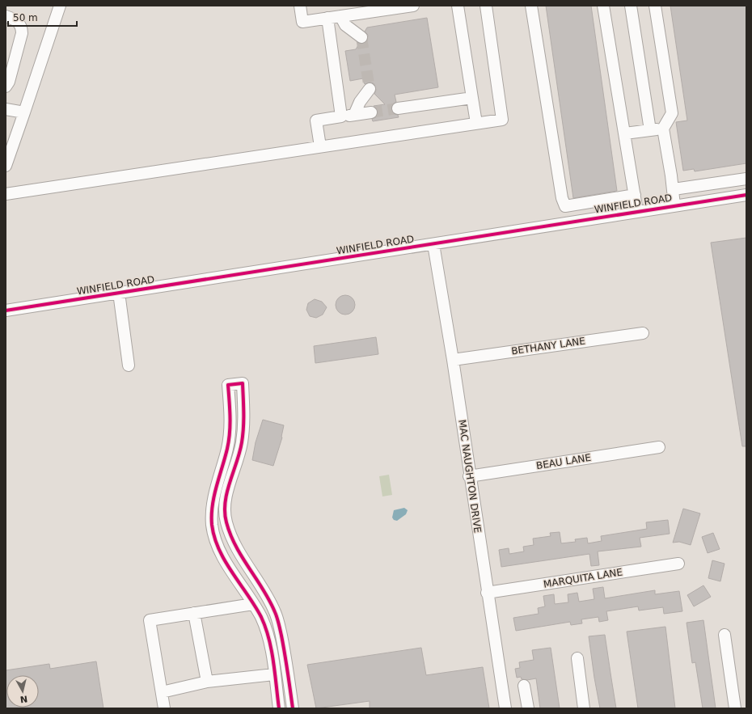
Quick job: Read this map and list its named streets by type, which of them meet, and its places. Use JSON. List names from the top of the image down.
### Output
{
  "streets": {
    "street": [
      "WINFIELD ROAD",
      "BETHANY LANE",
      "BEAU LANE",
      "MAC NAUGHTON DRIVE",
      "MARQUITA LANE"
    ]
  },
  "crossings": [
    ["WINFIELD ROAD", "MAC NAUGHTON DRIVE"],
    ["BETHANY LANE", "MAC NAUGHTON DRIVE"],
    ["BEAU LANE", "MAC NAUGHTON DRIVE"],
    ["MAC NAUGHTON DRIVE", "MARQUITA LANE"]
  ],
  "scale_bar": "50 m",
  "north": "bottom"
}
